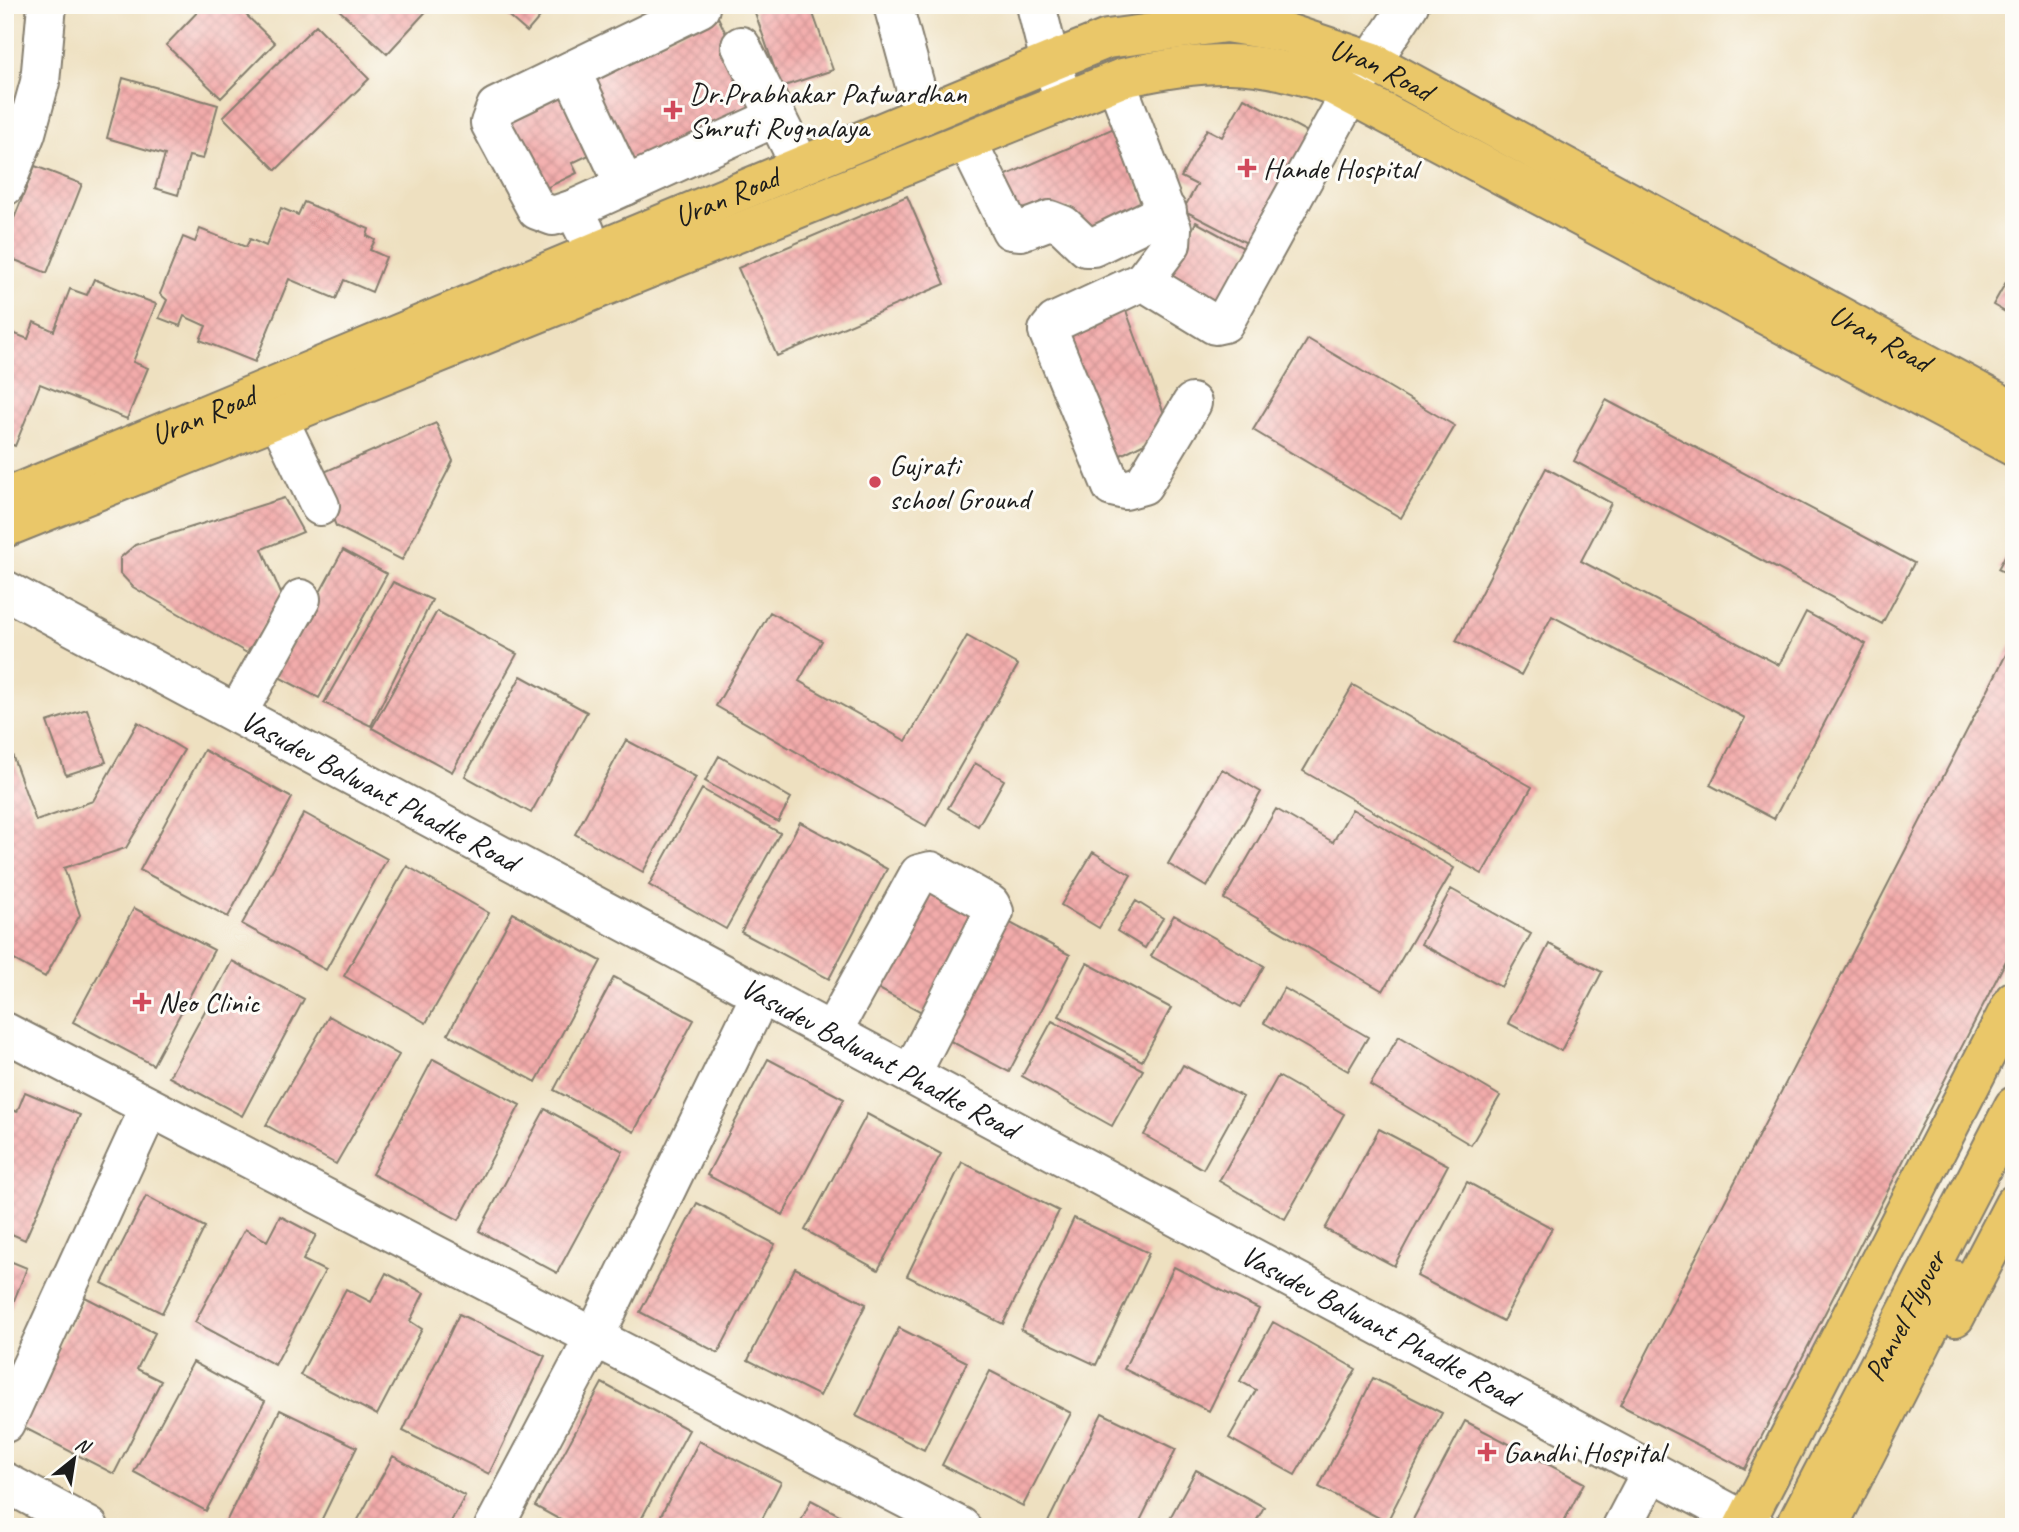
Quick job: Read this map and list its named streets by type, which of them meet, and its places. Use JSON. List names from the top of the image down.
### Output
{
  "streets": {
    "main road": ["Uran Road", "Panvel Flyover"],
    "street": ["Vasudev Balwant Phadke Road"]
  },
  "places": {
    "health": [
      "Dr.Prabhakar Patwardhan Smruti Rugnalaya",
      "Hande Hospital",
      "Neo Clinic",
      "Gandhi Hospital"
    ],
    "other": ["Gujrati school Ground"]
  },
  "north": "top right"
}
